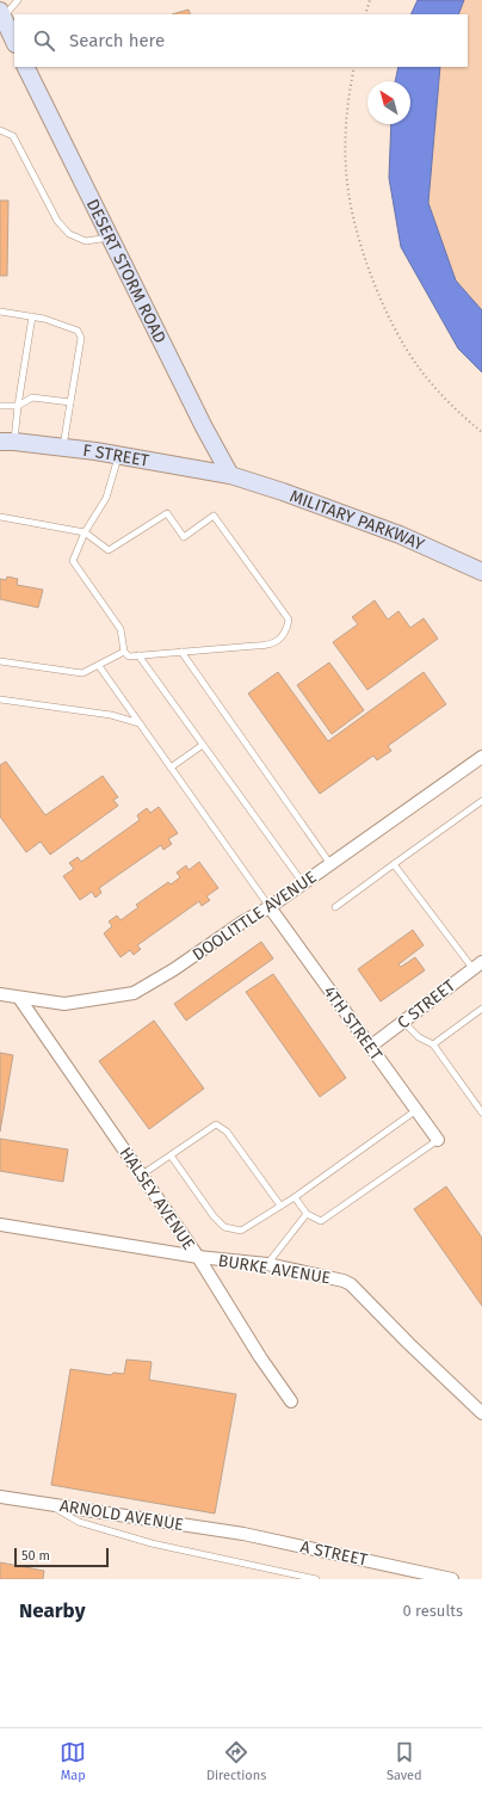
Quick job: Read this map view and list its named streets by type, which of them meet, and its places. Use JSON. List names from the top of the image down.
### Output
{
  "streets": {
    "street": [
      "DESERT STORM ROAD",
      "F STREET",
      "MILITARY PARKWAY",
      "DOOLITTLE AVENUE",
      "C STREET",
      "4TH STREET",
      "HALSEY AVENUE",
      "BURKE AVENUE",
      "ARNOLD AVENUE",
      "A STREET"
    ]
  },
  "crossings": [
    ["DESERT STORM ROAD", "F STREET"],
    ["DESERT STORM ROAD", "MILITARY PARKWAY"],
    ["F STREET", "MILITARY PARKWAY"],
    ["DOOLITTLE AVENUE", "4TH STREET"],
    ["DOOLITTLE AVENUE", "HALSEY AVENUE"],
    ["C STREET", "4TH STREET"],
    ["HALSEY AVENUE", "BURKE AVENUE"],
    ["ARNOLD AVENUE", "A STREET"]
  ],
  "scale_bar": "50 m",
  "north": "top left",
  "page": {
    "search": "Search here",
    "scale": "50 m",
    "heading": ["Nearby", "0 results"],
    "nav": ["Map", "Directions", "Saved"]
  }
}
